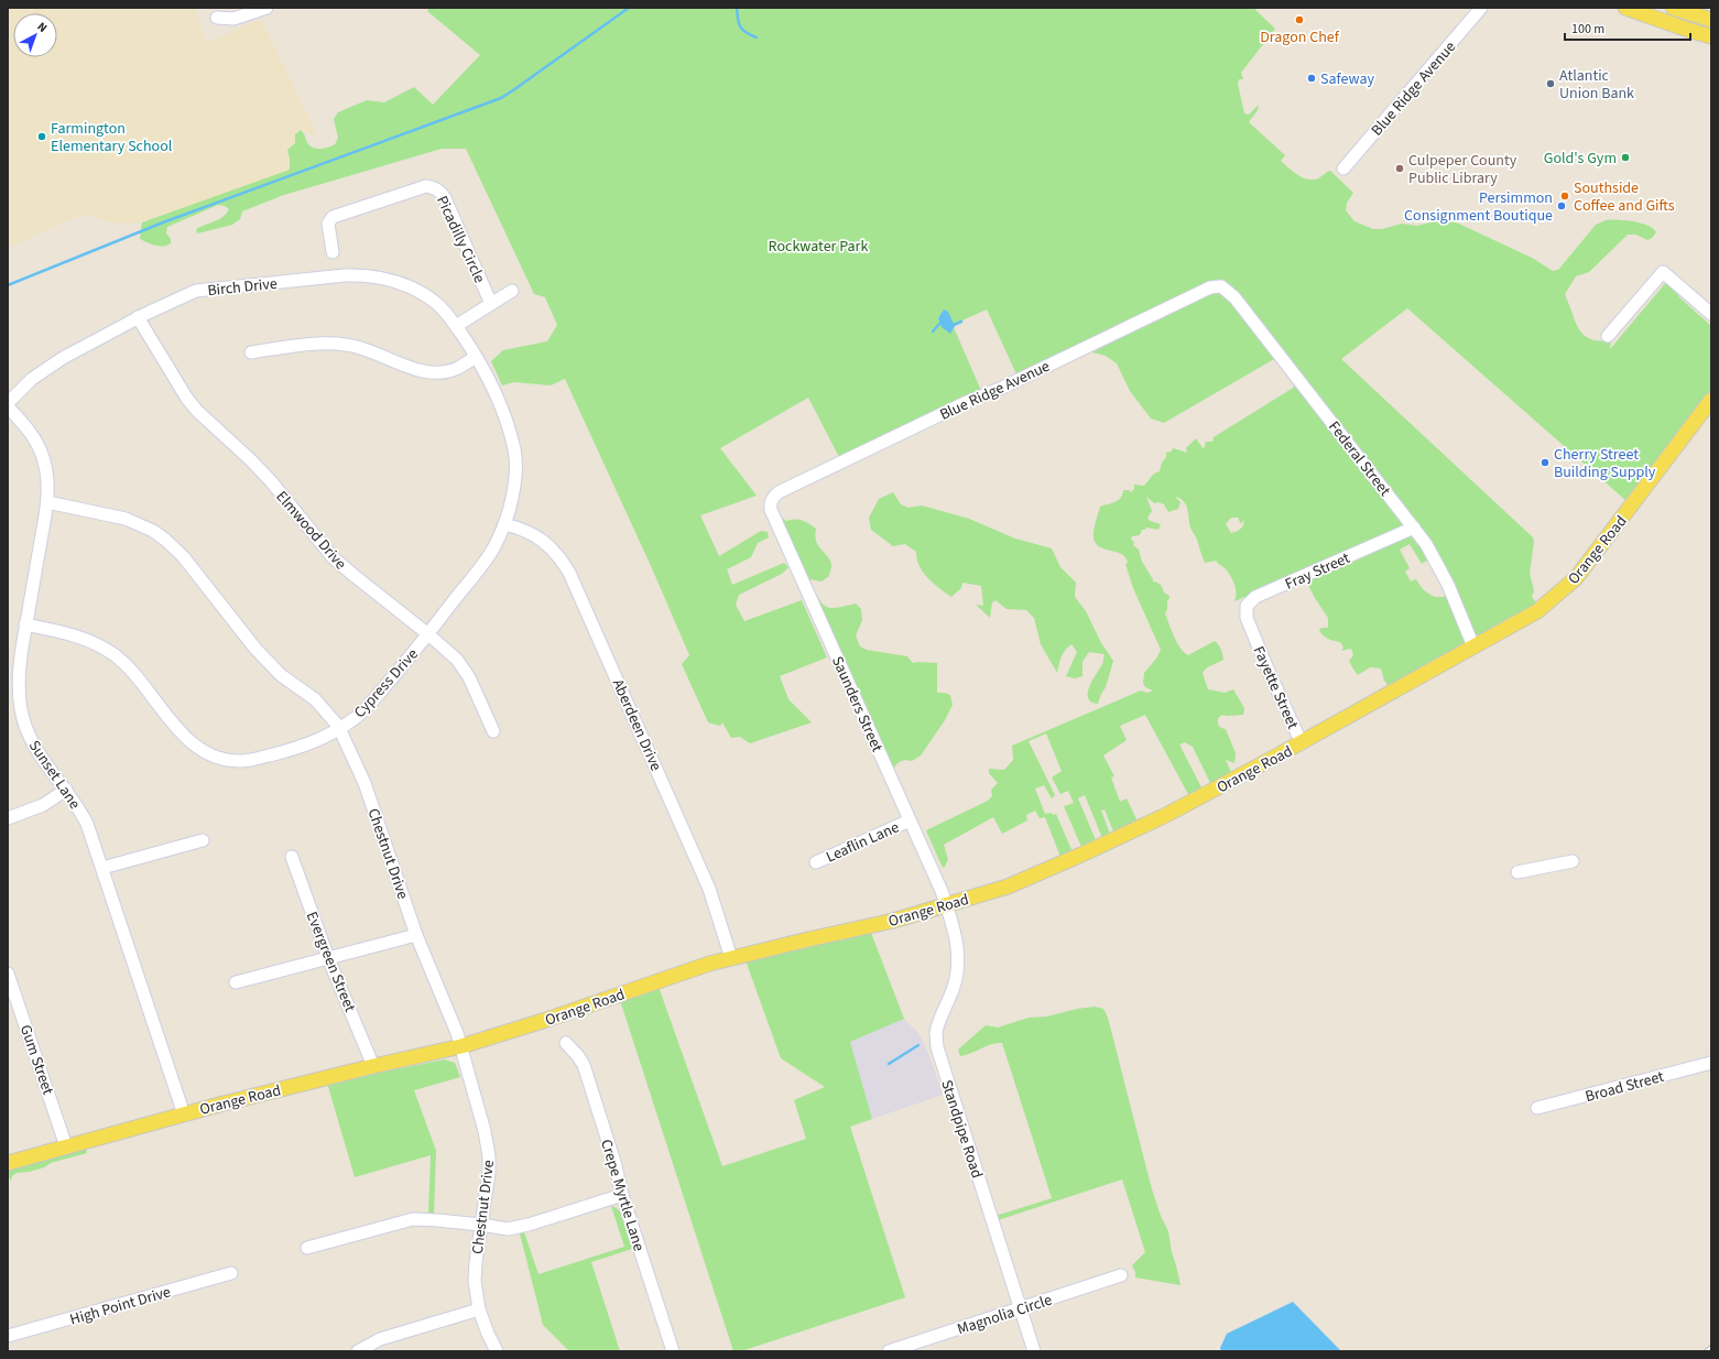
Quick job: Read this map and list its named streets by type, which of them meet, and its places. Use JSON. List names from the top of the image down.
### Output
{
  "streets": {
    "main road": ["Orange Road"],
    "street": [
      "Blue Ridge Avenue",
      "Picadilly Circle",
      "Birch Drive",
      "Federal Street",
      "Elmwood Drive",
      "Fray Street",
      "Cypress Drive",
      "Fayette Street",
      "Saunders Street",
      "Aberdeen Drive",
      "Sunset Lane",
      "Leaflin Lane",
      "Chestnut Drive",
      "Evergreen Street",
      "Gum Street",
      "Broad Street",
      "Standpipe Road",
      "Crepe Myrtle Lane",
      "High Point Drive",
      "Magnolia Circle"
    ]
  },
  "crossings": [
    ["Blue Ridge Avenue", "Federal Street"],
    ["Blue Ridge Avenue", "Saunders Street"],
    ["Birch Drive", "Elmwood Drive"],
    ["Birch Drive", "Cypress Drive"],
    ["Birch Drive", "Aberdeen Drive"],
    ["Federal Street", "Orange Road"],
    ["Federal Street", "Fray Street"],
    ["Elmwood Drive", "Cypress Drive"],
    ["Orange Road", "Fayette Street"],
    ["Orange Road", "Saunders Street"],
    ["Orange Road", "Aberdeen Drive"],
    ["Orange Road", "Sunset Lane"],
    ["Orange Road", "Chestnut Drive"],
    ["Orange Road", "Evergreen Street"],
    ["Orange Road", "Gum Street"],
    ["Orange Road", "Standpipe Road"],
    ["Fray Street", "Fayette Street"],
    ["Cypress Drive", "Aberdeen Drive"],
    ["Cypress Drive", "Sunset Lane"],
    ["Cypress Drive", "Chestnut Drive"],
    ["Saunders Street", "Leaflin Lane"],
    ["Saunders Street", "Standpipe Road"],
    ["Sunset Lane", "Chestnut Drive"],
    ["Standpipe Road", "Magnolia Circle"]
  ],
  "parks": ["Rockwater Park"],
  "places": [
    "Dragon Chef",
    "Safeway",
    "Atlantic Union Bank",
    "Farmington Elementary School",
    "Gold's Gym",
    "Culpeper County Public Library",
    "Southside Coffee and Gifts",
    "Persimmon Consignment Boutique",
    "Cherry Street Building Supply"
  ],
  "scale_bar": "100 m",
  "north": "top right"
}
